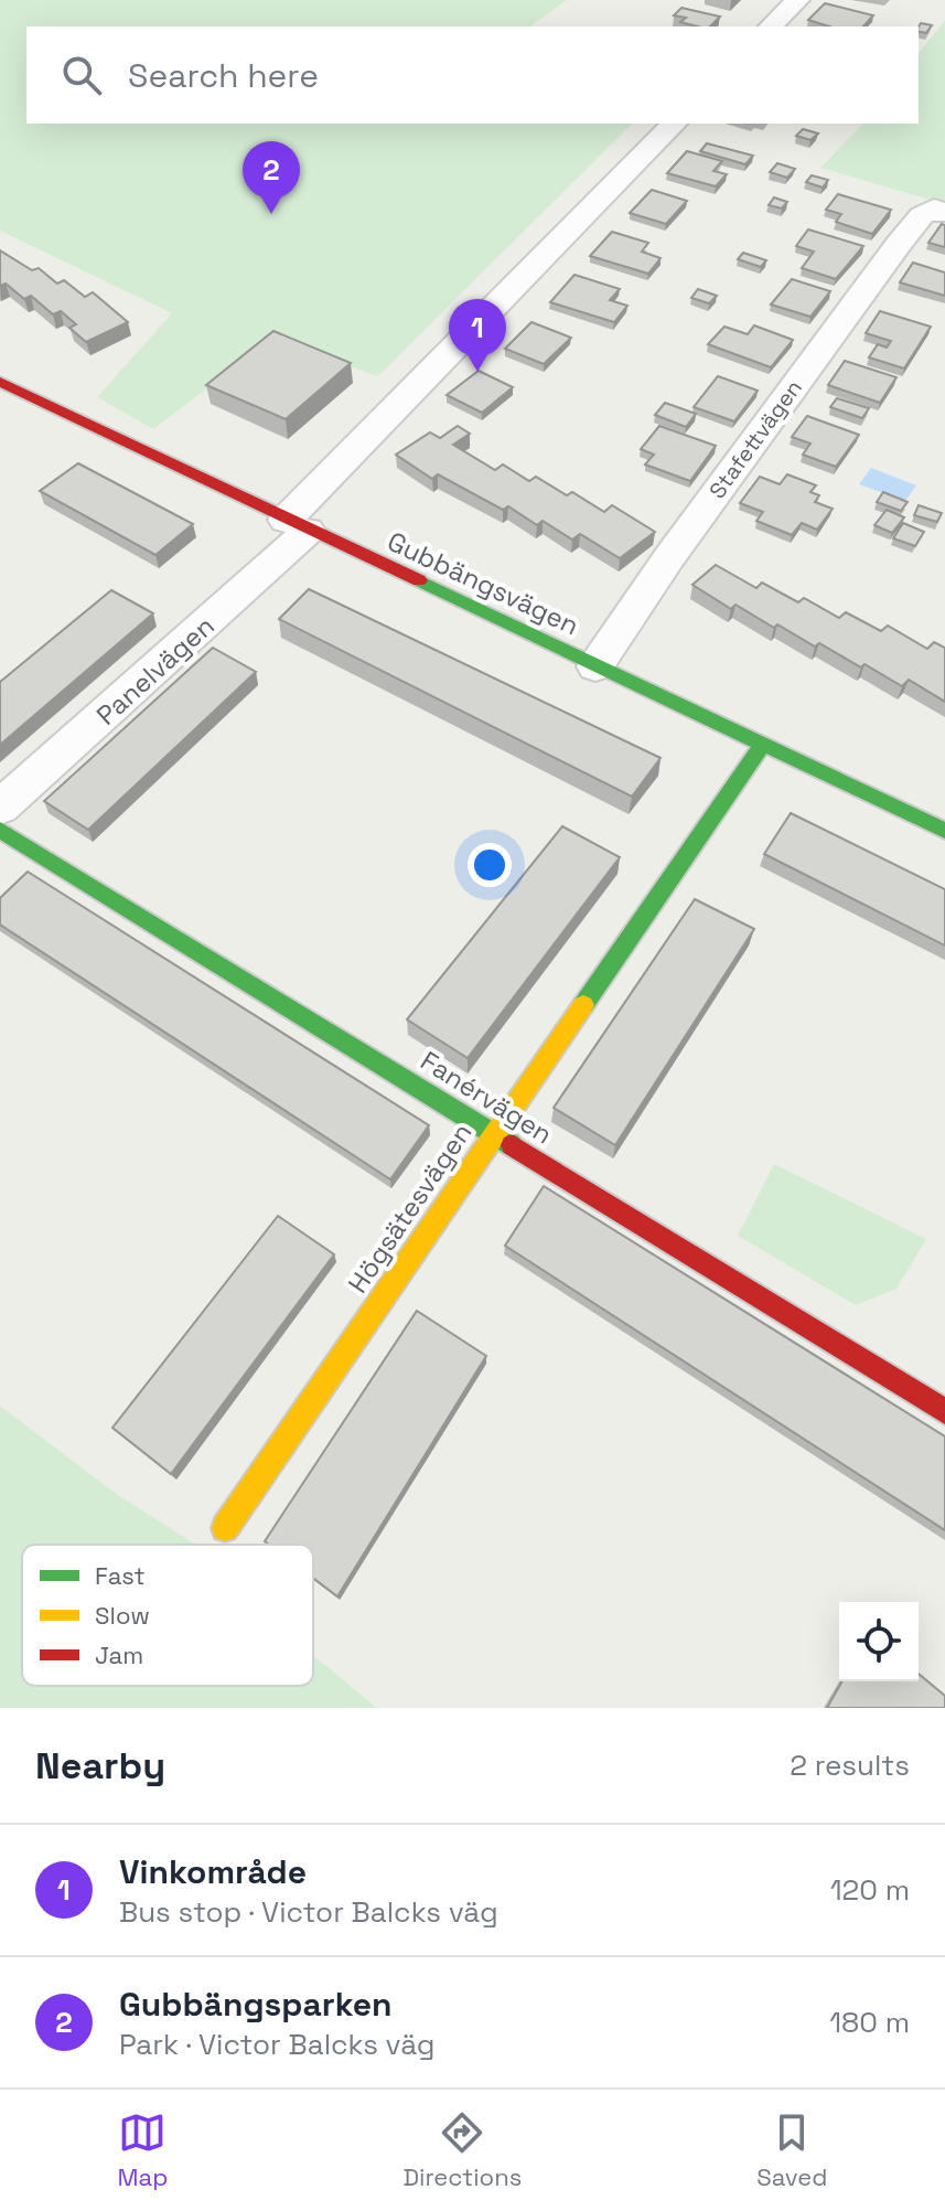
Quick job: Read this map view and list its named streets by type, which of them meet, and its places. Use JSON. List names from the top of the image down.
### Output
{
  "streets": {
    "street": [
      "Stafettvägen",
      "Gubbängsvägen",
      "Panelvägen",
      "Fanérvägen",
      "Högsätesvägen"
    ]
  },
  "crossings": [
    ["Stafettvägen", "Gubbängsvägen"],
    ["Gubbängsvägen", "Panelvägen"],
    ["Gubbängsvägen", "Högsätesvägen"],
    ["Fanérvägen", "Högsätesvägen"]
  ],
  "legend": ["Fast", "Slow", "Jam"],
  "page": {
    "search": "Search here",
    "pins": ["2", "1"],
    "heading": ["Nearby", "2 results"],
    "list": [
      {
        "mark": "1",
        "name": "Vinkområde",
        "note": "Bus stop · Victor Balcks väg",
        "value": "120 m"
      },
      {
        "mark": "2",
        "name": "Gubbängsparken",
        "note": "Park · Victor Balcks väg",
        "value": "180 m"
      }
    ],
    "nav": ["Map", "Directions", "Saved"]
  }
}
